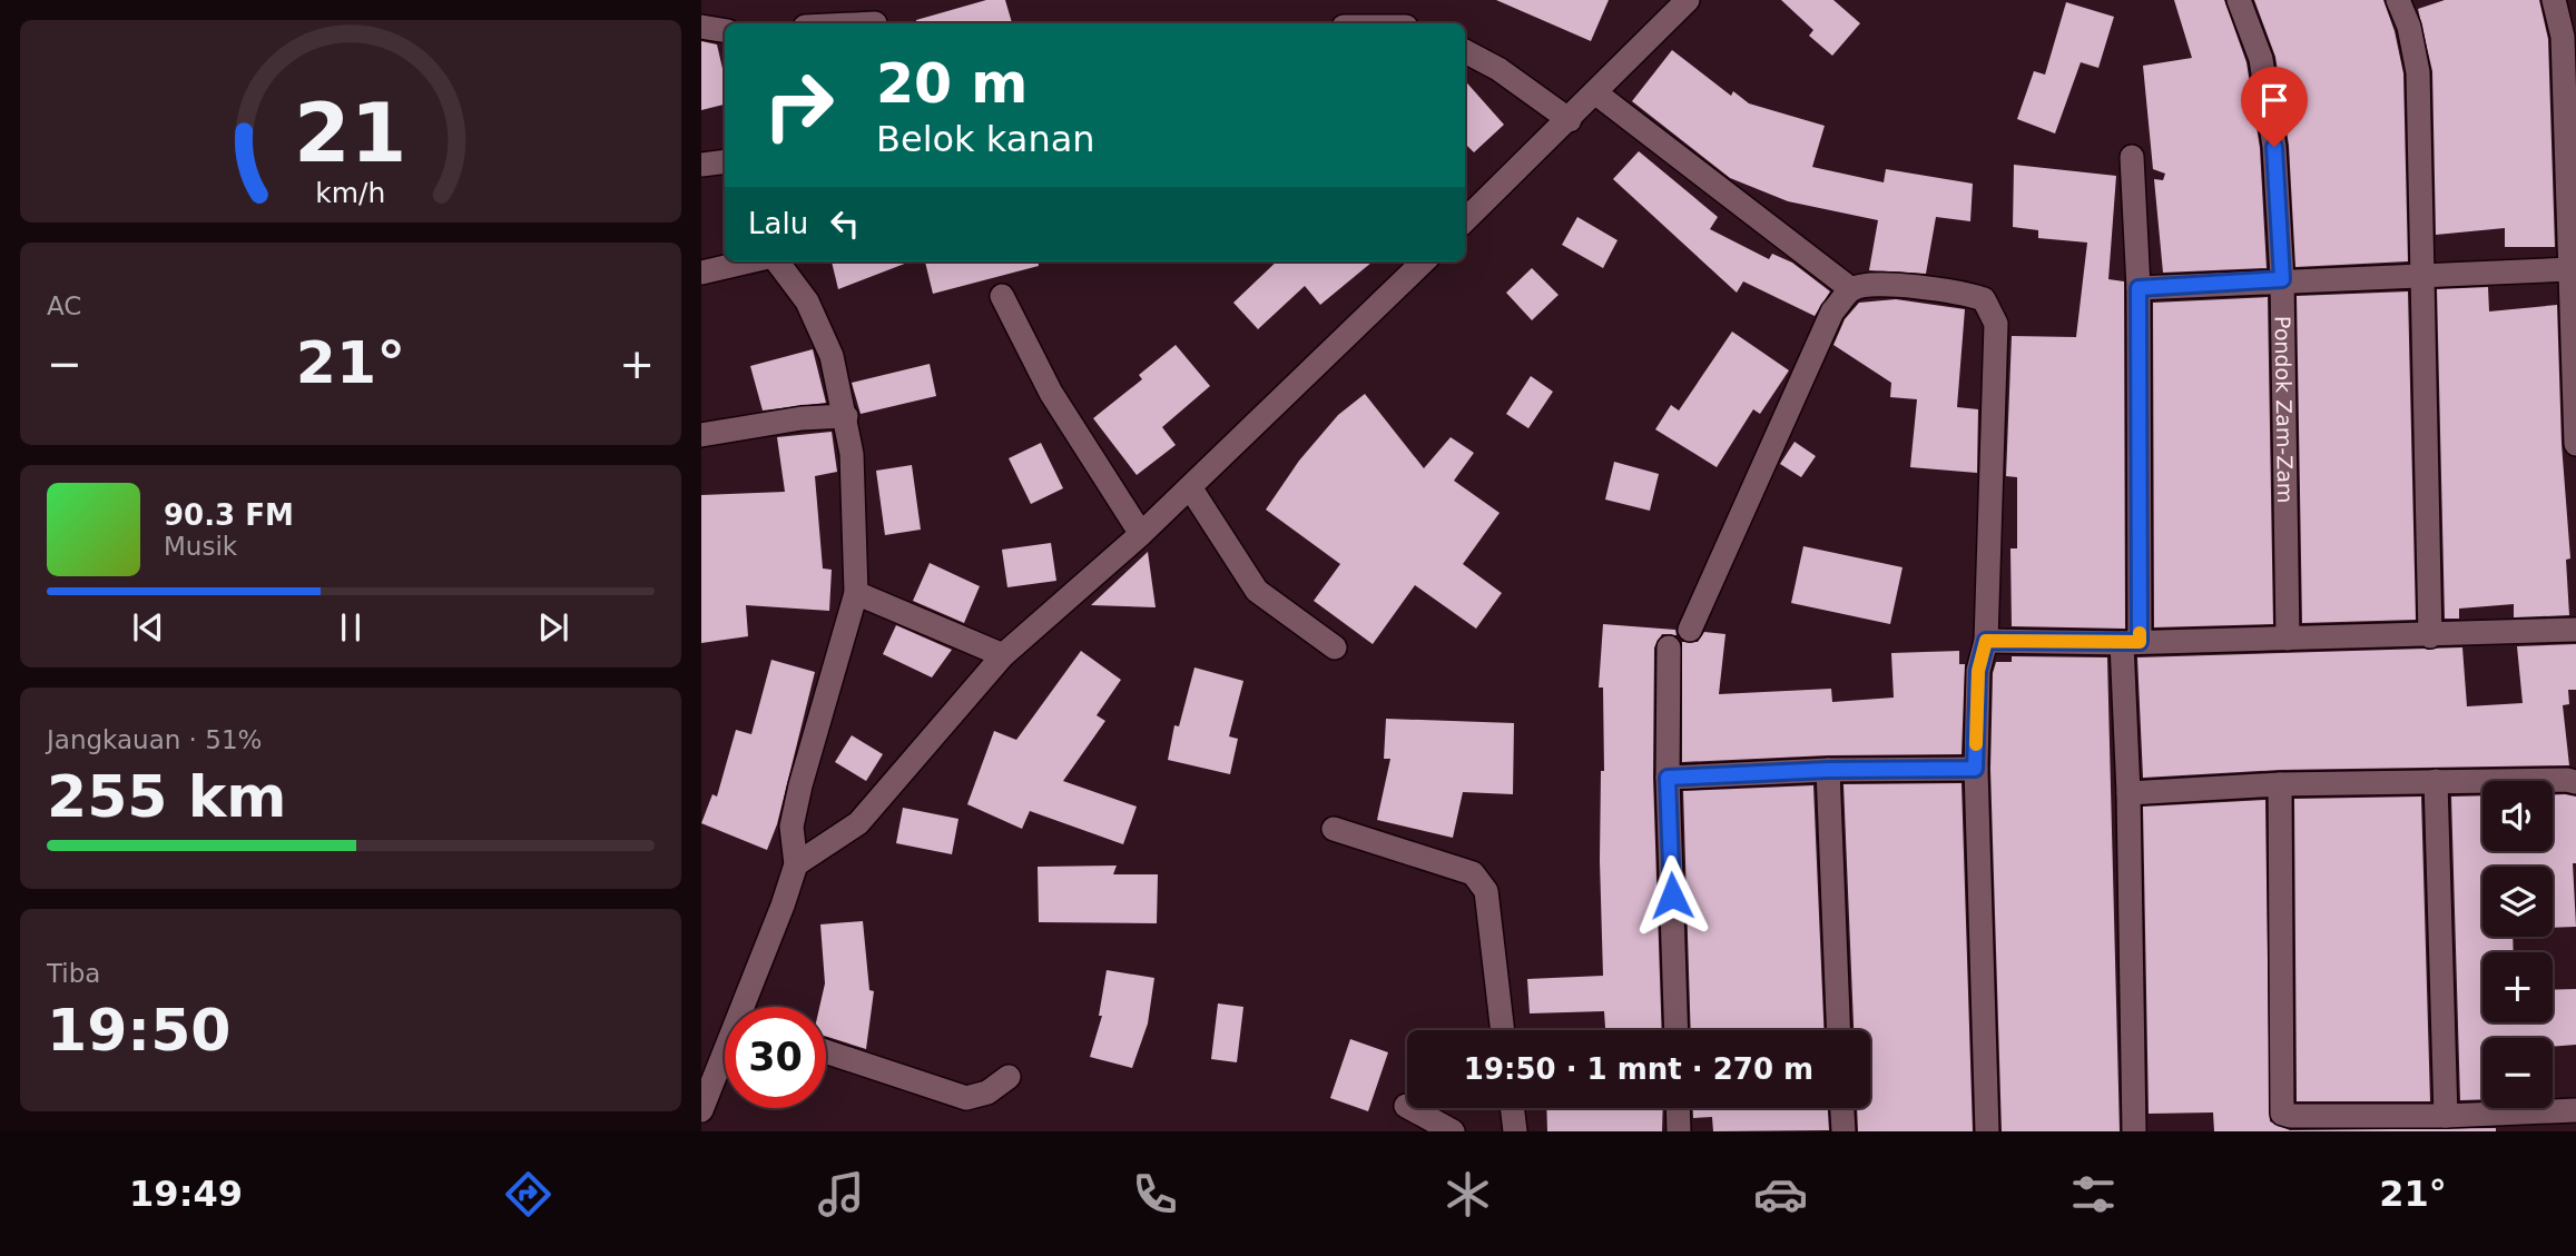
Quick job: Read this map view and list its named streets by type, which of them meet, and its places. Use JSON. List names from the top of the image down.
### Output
{
  "streets": {
    "street": ["Pondok Zam-Zam"]
  },
  "page": {
    "turn": ["20 m", "Belok kanan"],
    "then": "Lalu",
    "tile": [
      "AC",
      ["Jangkauan · 51%", "255 km"],
      ["Tiba", "19:50"]
    ],
    "heat": ["−", "21°", "+"],
    "song": ["90.3 FM", "Musik"],
    "map_buttons": ["+", "−"],
    "limit": "30",
    "trip": "19:50 · 1 mnt · 270 m",
    "tabs": ["19:49", "21°"],
    "gauge": ["21", "km/h"]
  }
}
